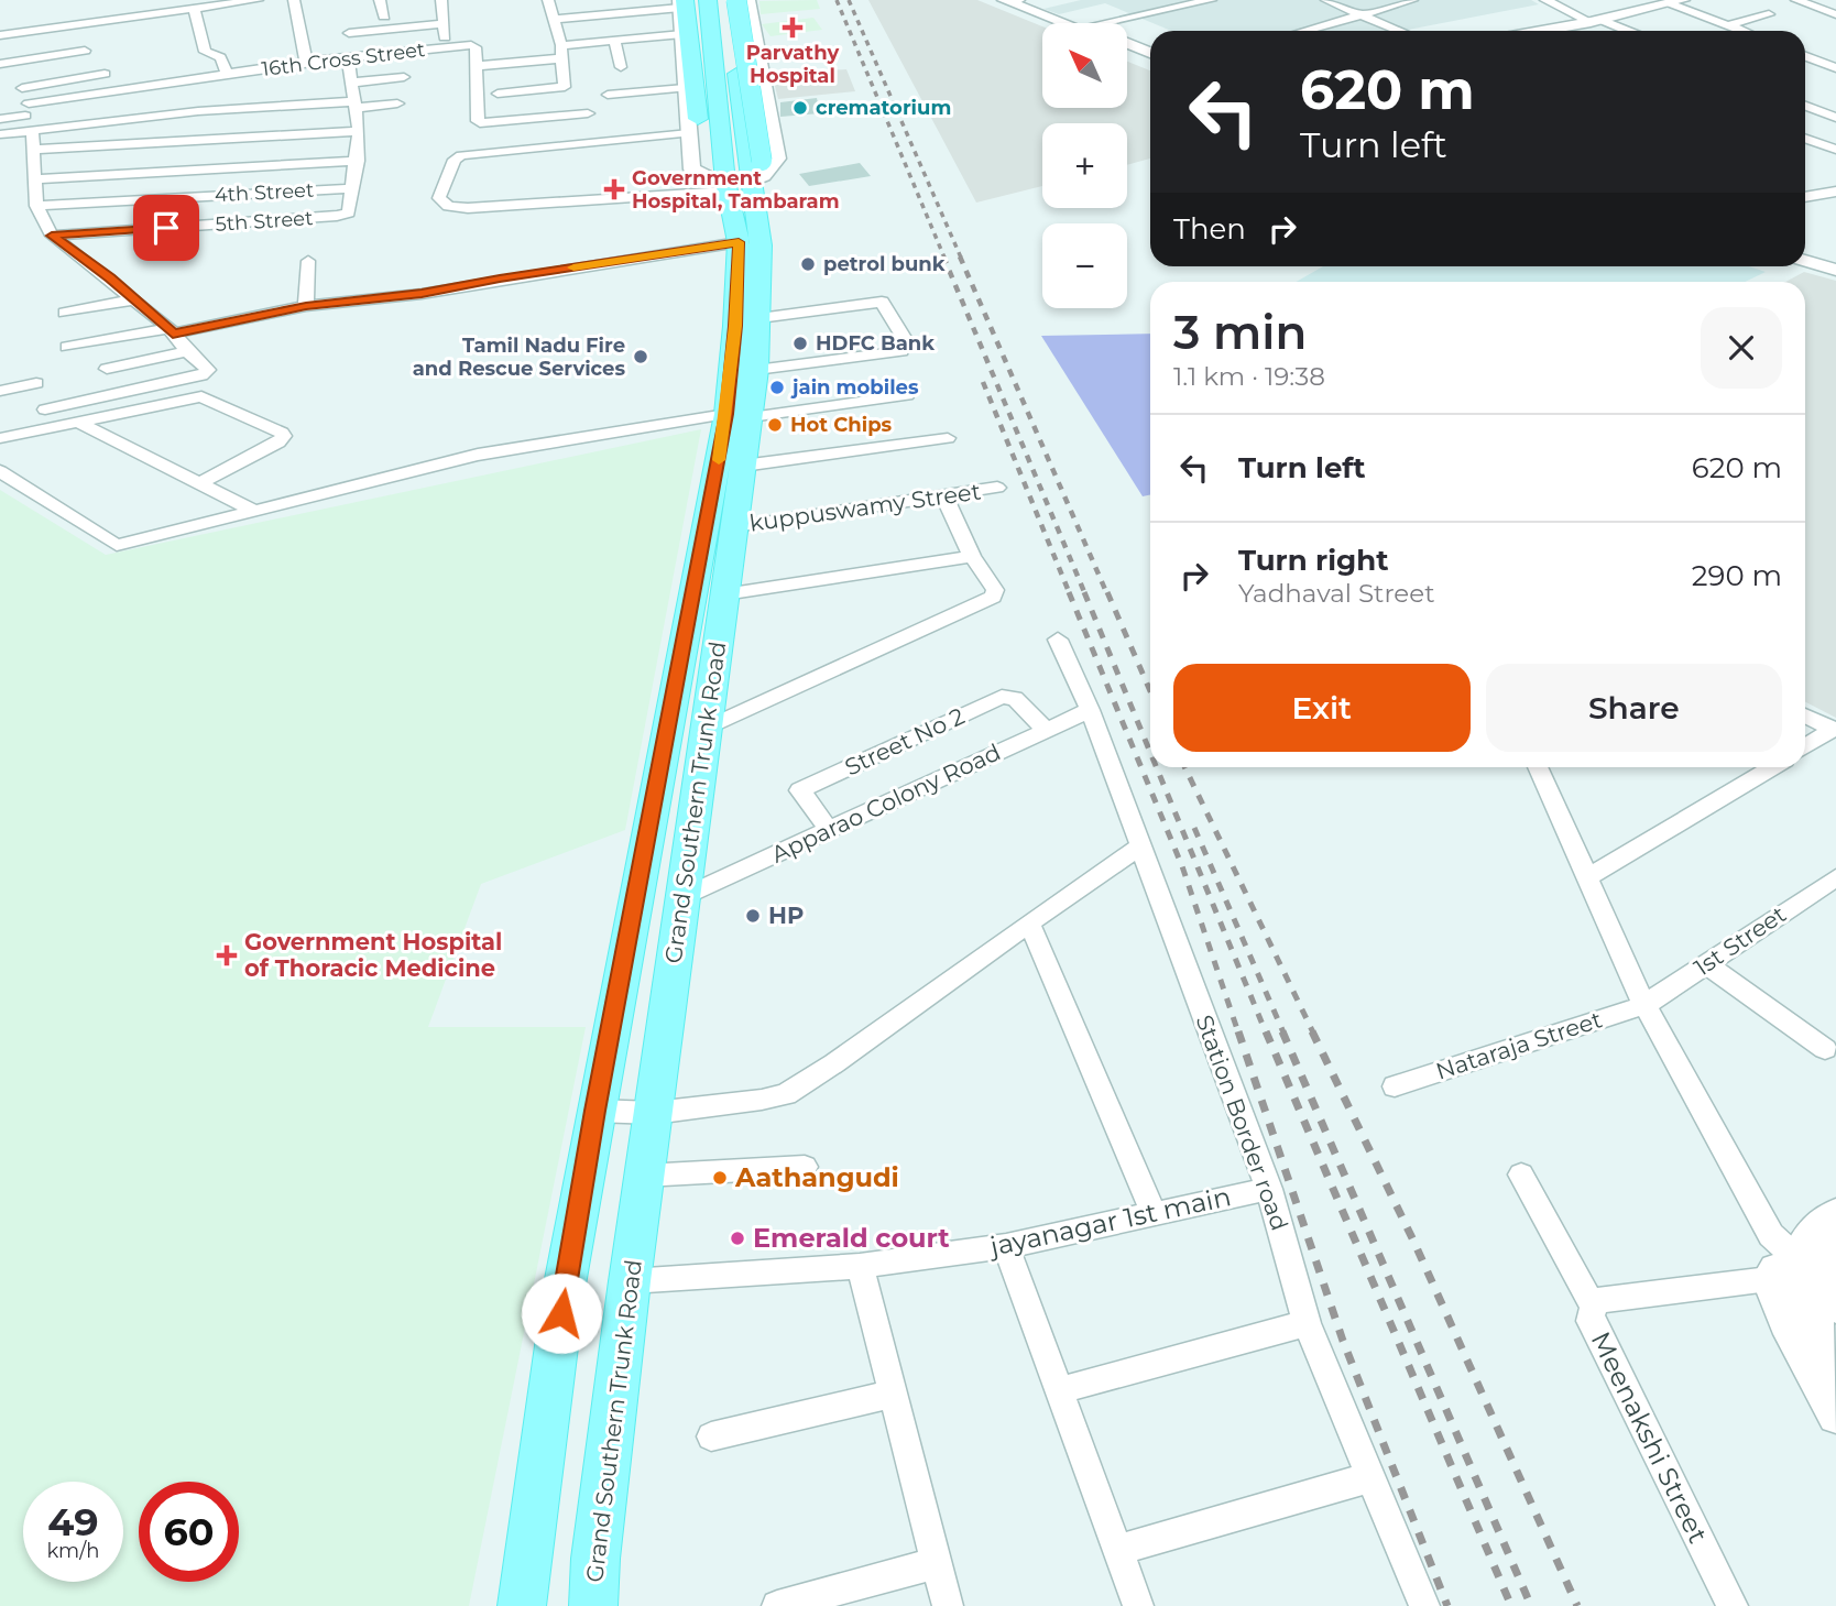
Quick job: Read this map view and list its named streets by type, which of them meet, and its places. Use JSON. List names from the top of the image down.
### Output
{
  "streets": {
    "main road": ["Grand Southern Trunk Road"],
    "street": [
      "16th Cross Street",
      "4th Street",
      "5th Street",
      "kuppuswamy Street",
      "Street No 2",
      "Apparao Colony Road",
      "1st Street",
      "Nataraja Street",
      "Station Border road",
      "jayanagar 1st main",
      "Meenakshi Street"
    ]
  },
  "crossings": [
    ["4th Street", "5th Street"],
    ["kuppuswamy Street", "Grand Southern Trunk Road"],
    ["Street No 2", "Apparao Colony Road"],
    ["Grand Southern Trunk Road", "Apparao Colony Road"],
    ["Grand Southern Trunk Road", "jayanagar 1st main"],
    ["Apparao Colony Road", "Station Border road"],
    ["1st Street", "Nataraja Street"],
    ["Station Border road", "jayanagar 1st main"]
  ],
  "places": {
    "health": ["Parvathy Hospital", "Government Hospital, Tambaram", "Government Hospital of Thoracic Medicine"],
    "other": [
      "crematorium",
      "petrol bunk",
      "HDFC Bank",
      "Tamil Nadu Fire and Rescue Services",
      "jain mobiles",
      "Hot Chips",
      "HP",
      "Aathangudi",
      "Emerald court"
    ]
  },
  "north": "top left",
  "page": {
    "map_buttons": ["+", "−"],
    "turn": ["620 m", "Turn left"],
    "then": "Then",
    "heading": ["3 min", "1.1 km · 19:38"],
    "list": [
      {
        "name": "Turn left",
        "value": "620 m"
      },
      {
        "name": "Turn right",
        "note": "Yadhaval Street",
        "value": "290 m"
      }
    ],
    "buttons": ["Exit", "Share"],
    "speed": "49 km/h",
    "limit": "60"
  }
}
